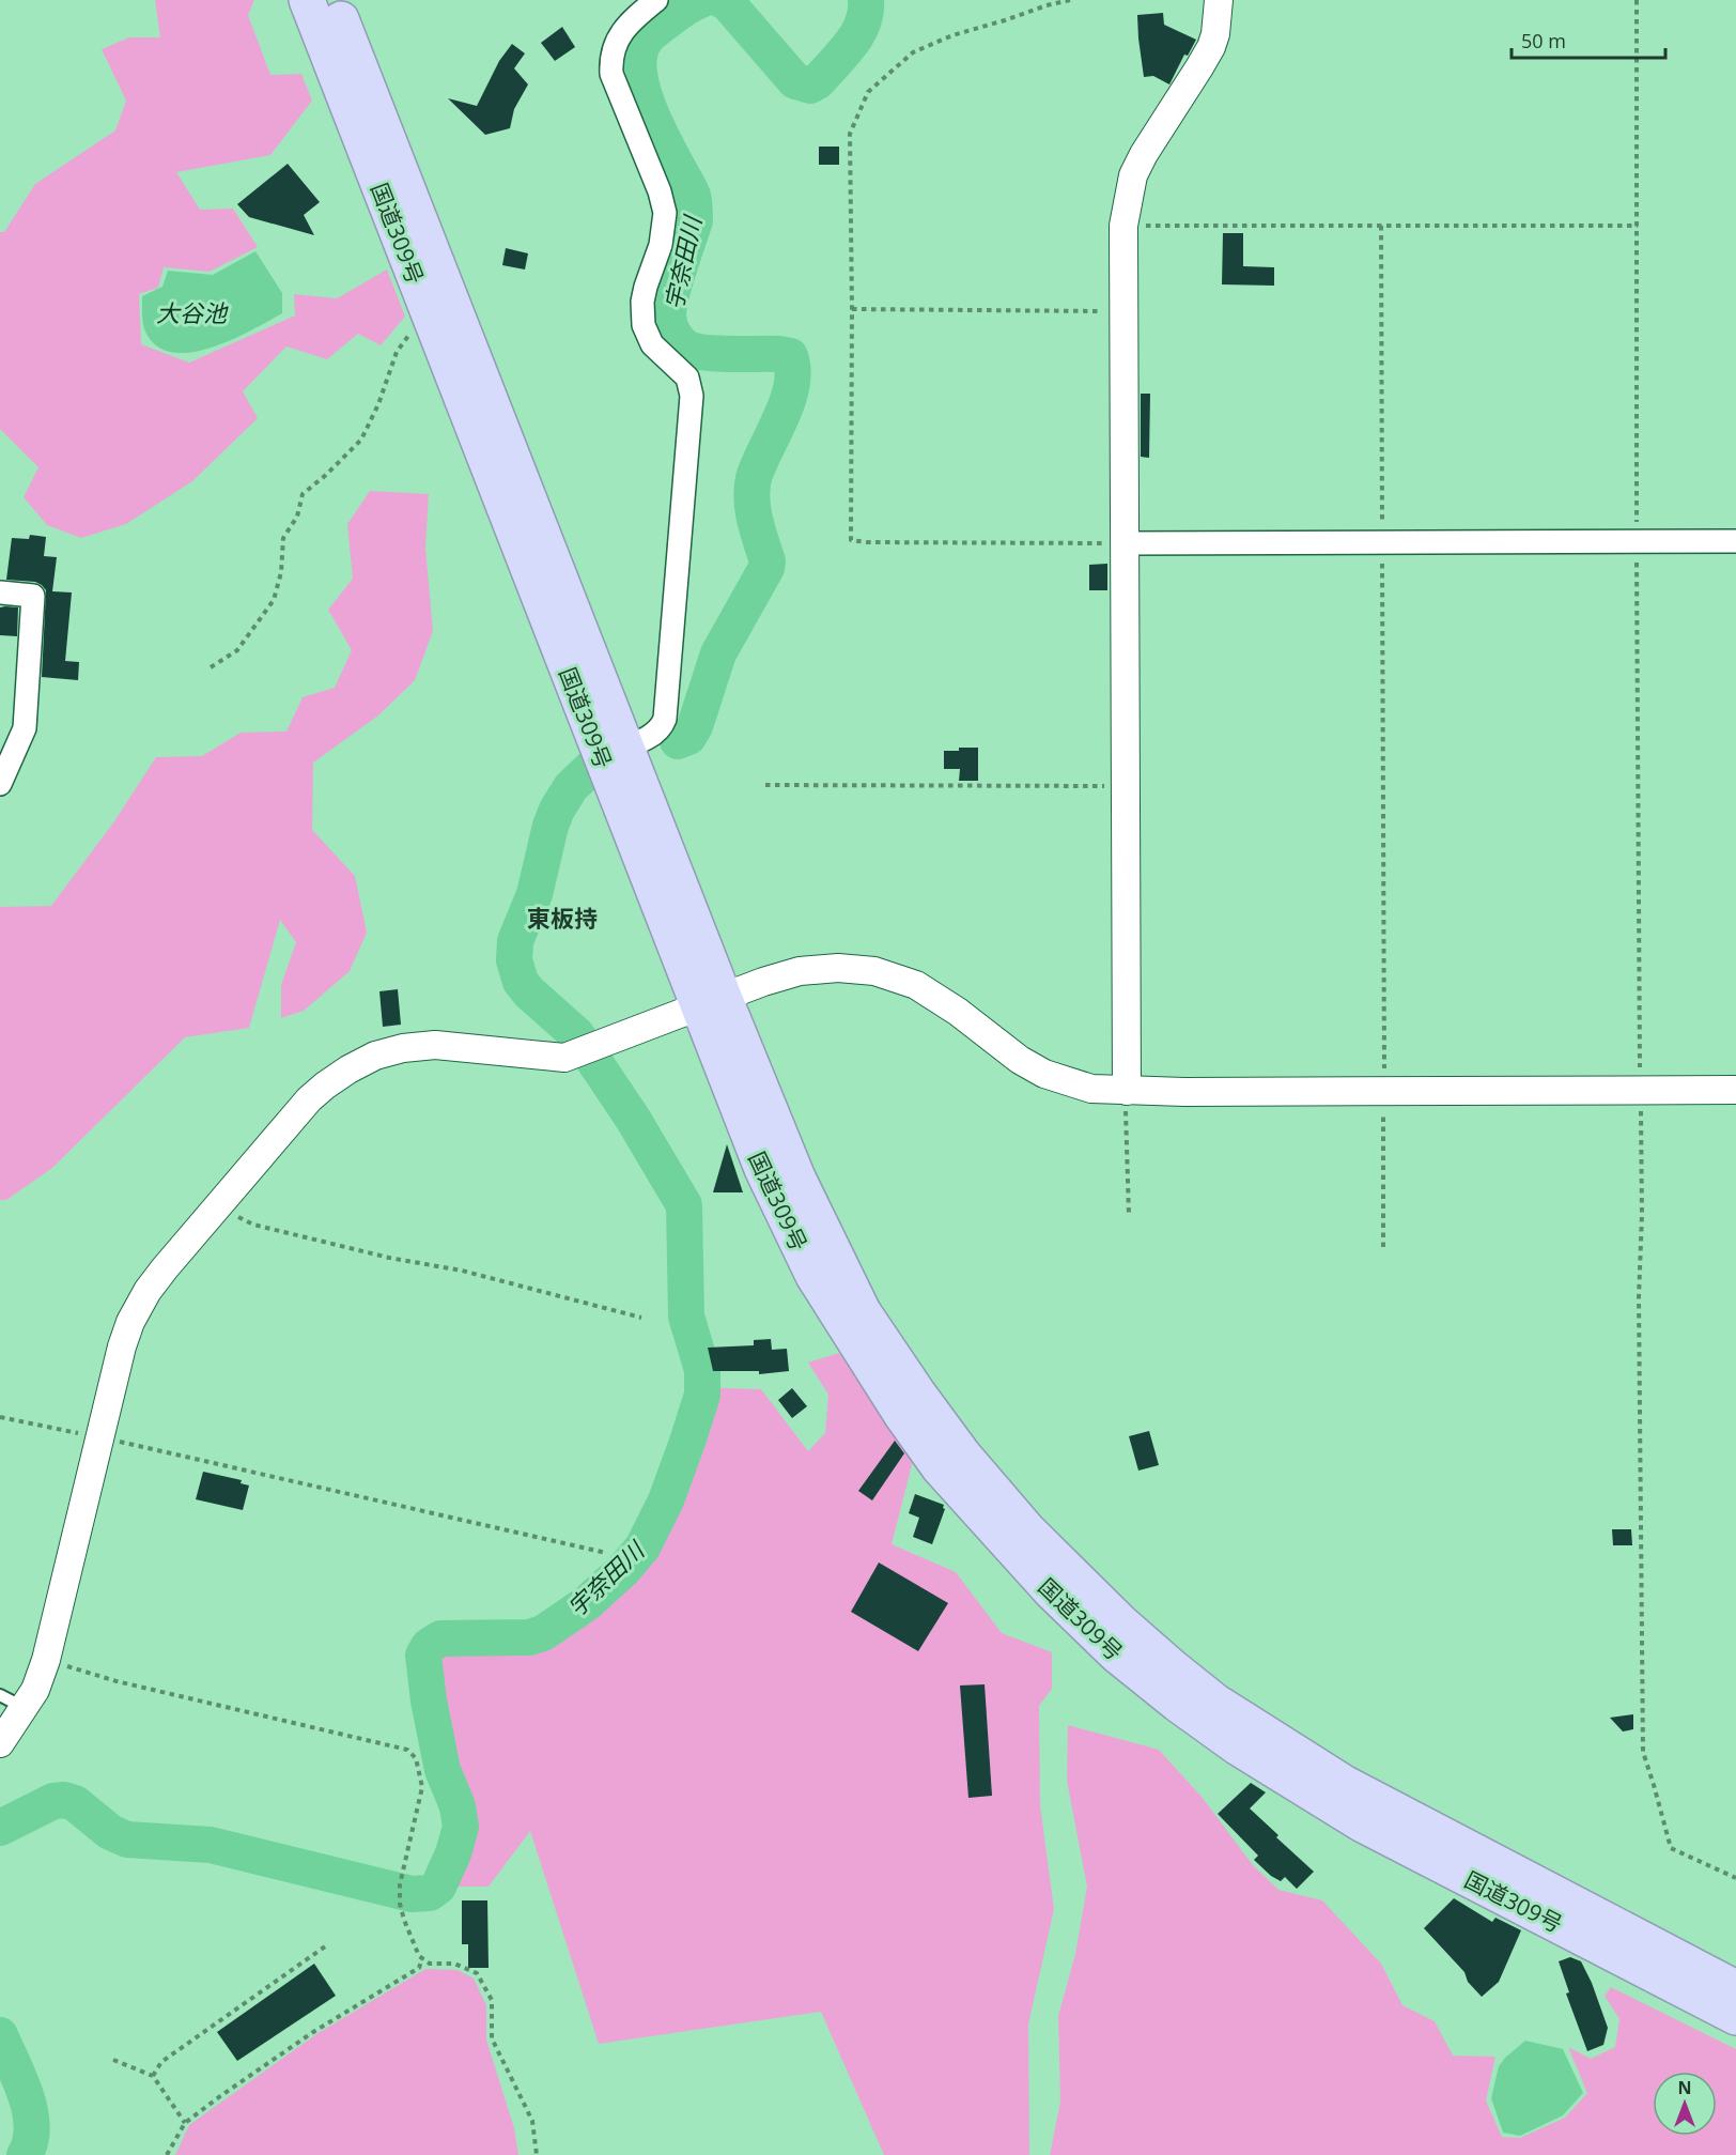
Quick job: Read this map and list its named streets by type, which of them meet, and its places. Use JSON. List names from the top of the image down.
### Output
{
  "streets": {
    "highway": ["国道309号"]
  },
  "districts": ["東板持"],
  "water": ["宇奈田川", "大谷池"],
  "scale_bar": "50 m",
  "north": "top"
}
